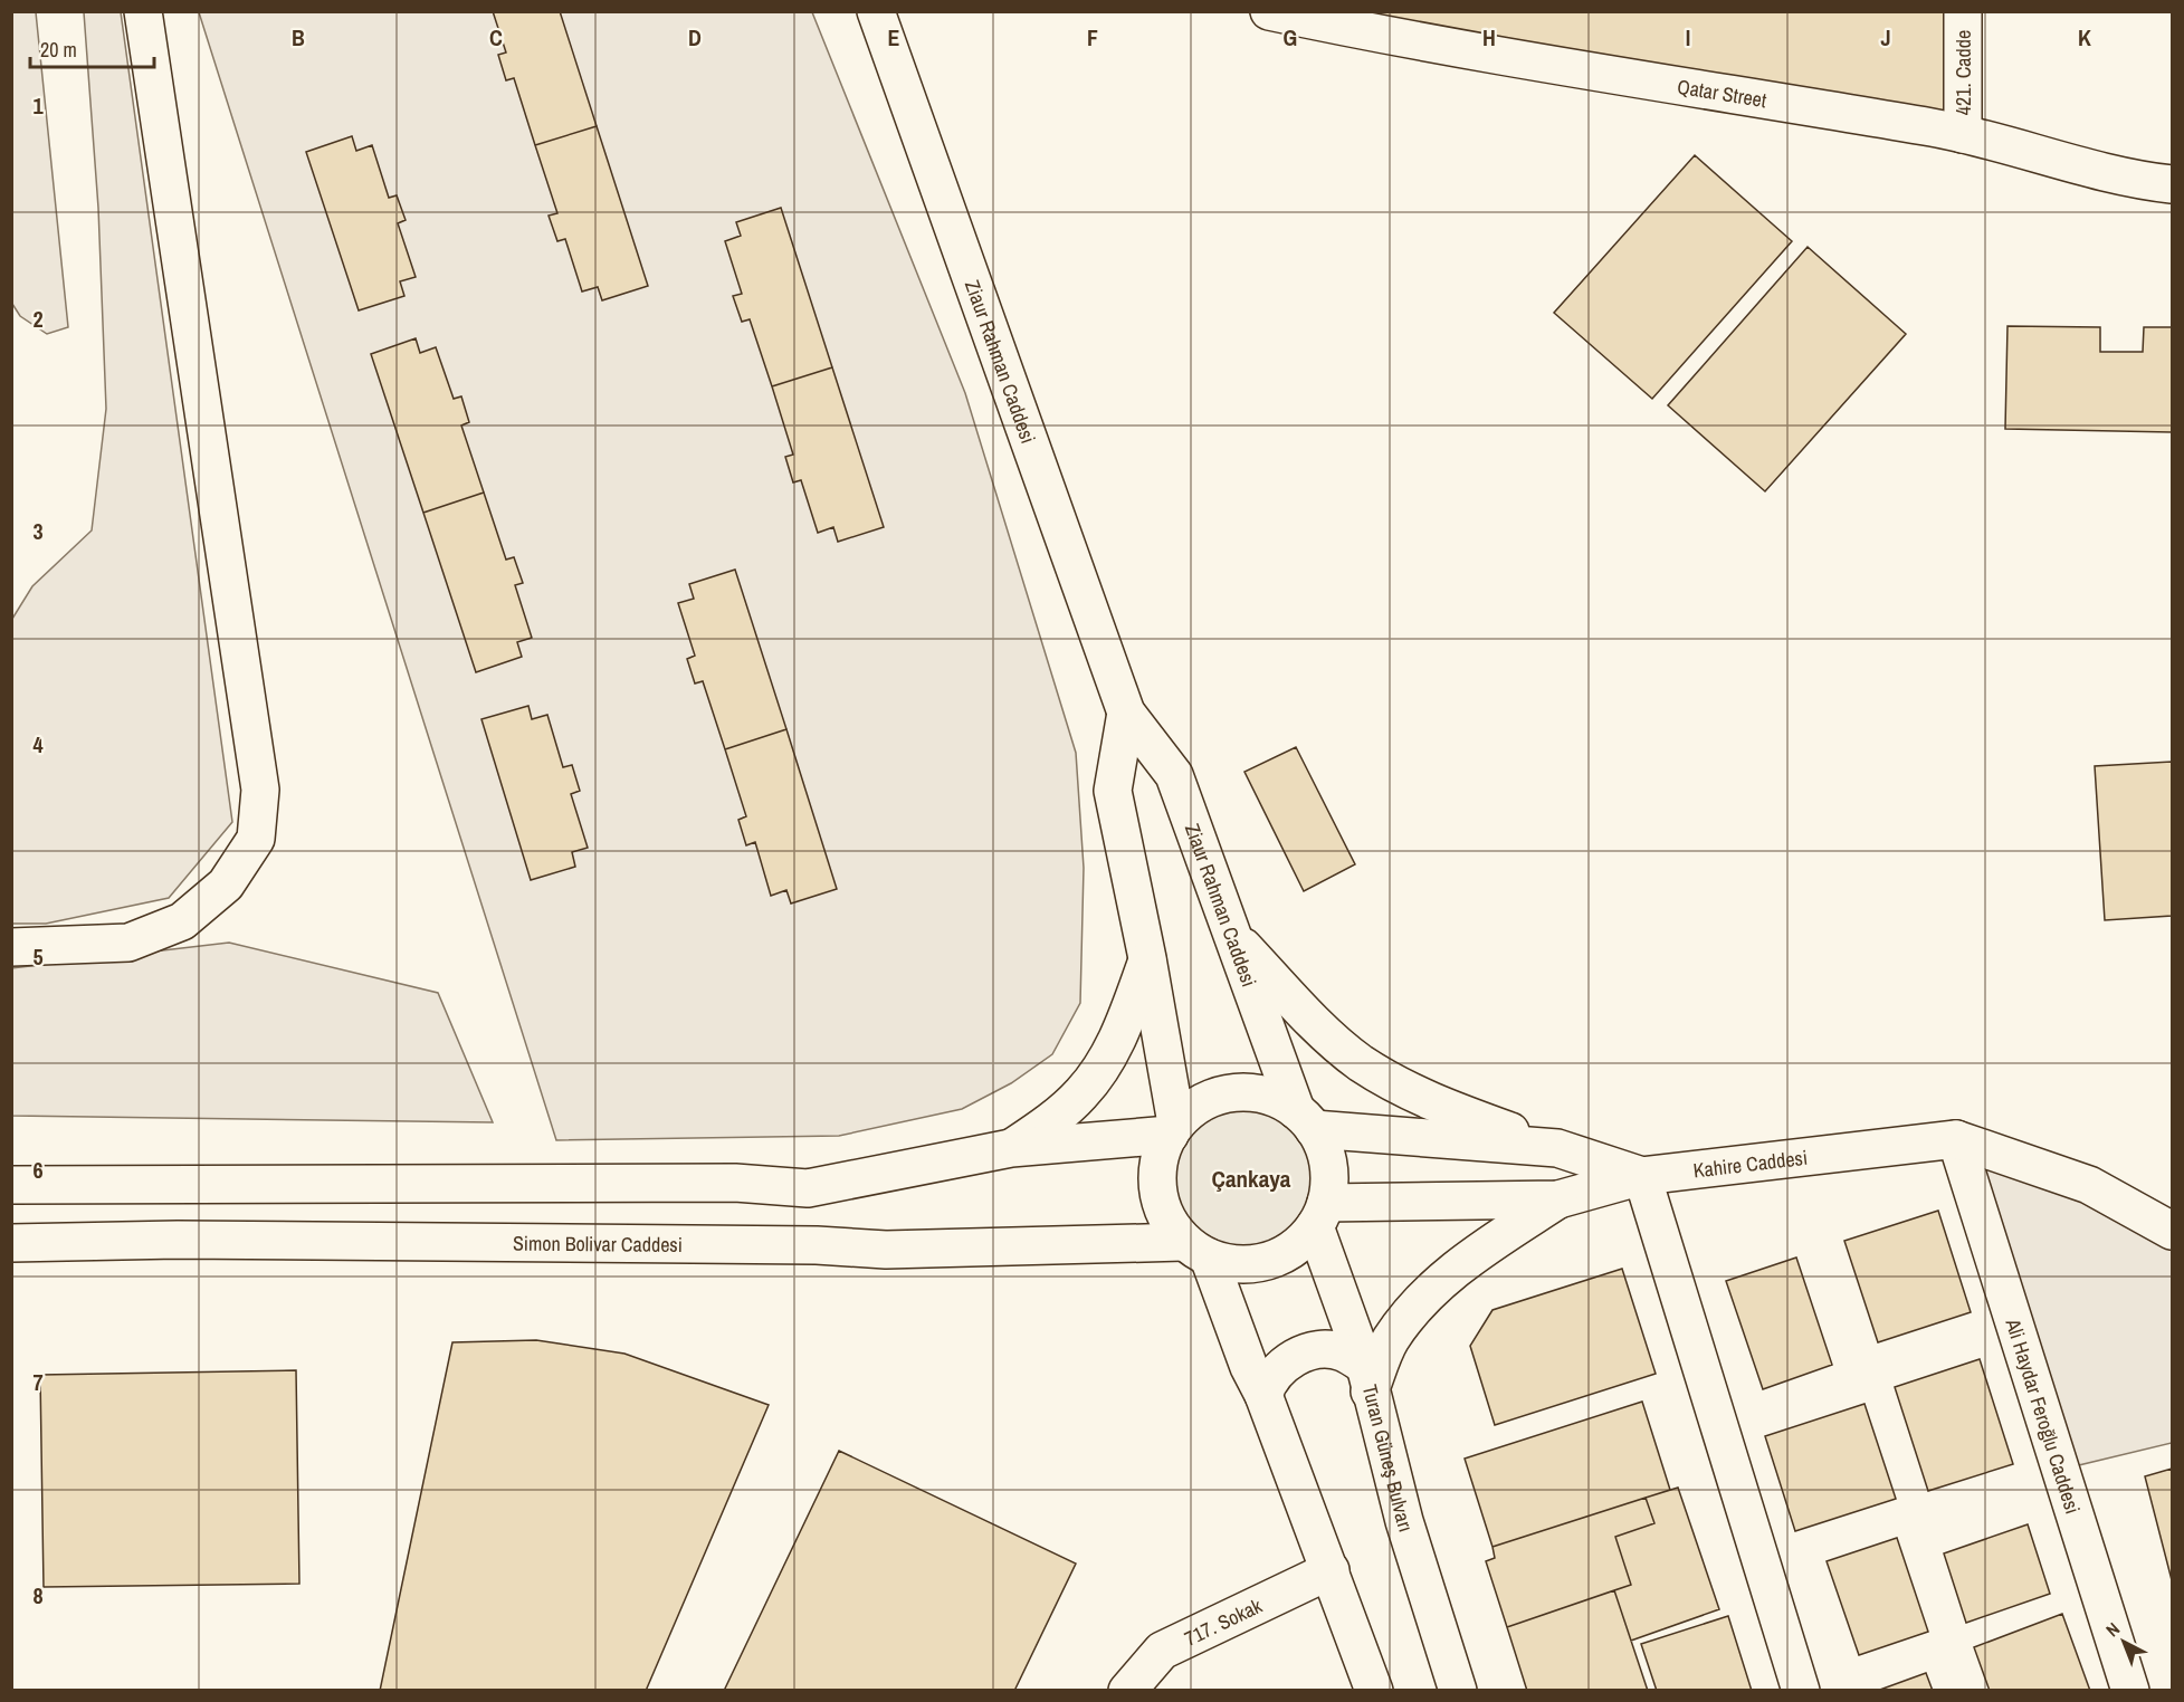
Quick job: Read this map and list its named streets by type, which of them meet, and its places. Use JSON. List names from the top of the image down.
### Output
{
  "streets": {
    "main road": [
      "421. Cadde",
      "Qatar Street",
      "Ziaur Rahman Caddesi",
      "Kahire Caddesi",
      "Simon Bolivar Caddesi",
      "Ali Haydar Feroğlu Caddesi",
      "Turan Güneş Bulvarı",
      "717. Sokak"
    ]
  },
  "crossings": [
    ["421. Cadde", "Qatar Street"],
    ["Ziaur Rahman Caddesi", "Kahire Caddesi"],
    ["Ziaur Rahman Caddesi", "Simon Bolivar Caddesi"],
    ["Ziaur Rahman Caddesi", "Turan Güneş Bulvarı"],
    ["Kahire Caddesi", "Simon Bolivar Caddesi"],
    ["Kahire Caddesi", "Ali Haydar Feroğlu Caddesi"],
    ["Kahire Caddesi", "Turan Güneş Bulvarı"],
    ["Simon Bolivar Caddesi", "Turan Güneş Bulvarı"]
  ],
  "districts": ["Çankaya"],
  "scale_bar": "20 m",
  "north": "top left",
  "grid": {
    "columns": [
      "B",
      "C",
      "D",
      "E",
      "F",
      "G",
      "H",
      "I",
      "J",
      "K"
    ],
    "rows": [
      "1",
      "2",
      "3",
      "4",
      "5",
      "6",
      "7",
      "8"
    ]
  }
}
